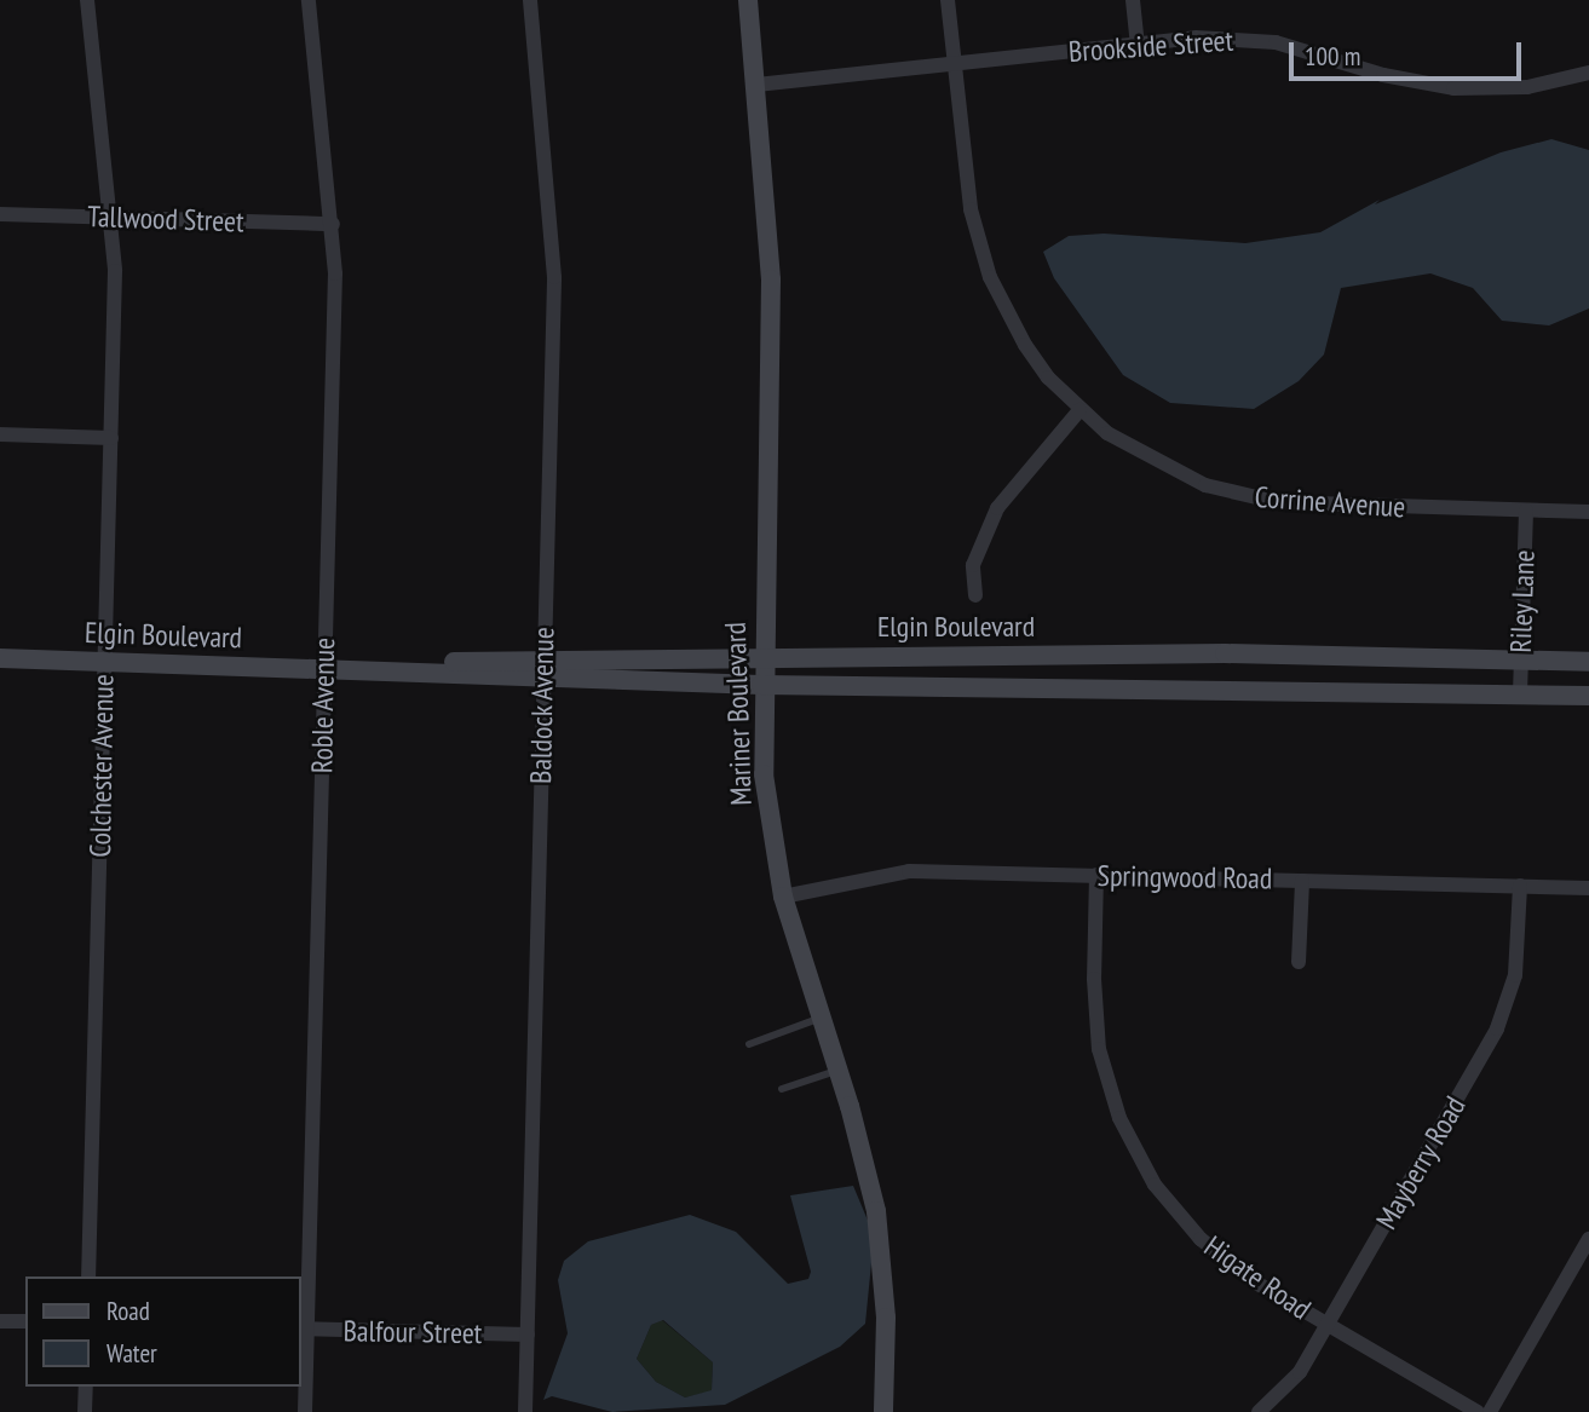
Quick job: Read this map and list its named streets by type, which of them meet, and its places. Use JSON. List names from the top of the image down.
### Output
{
  "streets": {
    "main road": ["Elgin Boulevard", "Mariner Boulevard"],
    "street": [
      "Brookside Street",
      "Tallwood Street",
      "Corrine Avenue",
      "Riley Lane",
      "Roble Avenue",
      "Baldock Avenue",
      "Colchester Avenue",
      "Springwood Road",
      "Mayberry Road",
      "Higate Road",
      "Balfour Street"
    ]
  },
  "crossings": [
    ["Brookside Street", "Corrine Avenue"],
    ["Brookside Street", "Mariner Boulevard"],
    ["Tallwood Street", "Roble Avenue"],
    ["Tallwood Street", "Colchester Avenue"],
    ["Corrine Avenue", "Riley Lane"],
    ["Riley Lane", "Elgin Boulevard"],
    ["Elgin Boulevard", "Roble Avenue"],
    ["Elgin Boulevard", "Baldock Avenue"],
    ["Elgin Boulevard", "Mariner Boulevard"],
    ["Elgin Boulevard", "Colchester Avenue"],
    ["Roble Avenue", "Balfour Street"],
    ["Baldock Avenue", "Balfour Street"],
    ["Mariner Boulevard", "Springwood Road"],
    ["Springwood Road", "Mayberry Road"],
    ["Springwood Road", "Higate Road"],
    ["Mayberry Road", "Higate Road"]
  ],
  "legend": ["Road", "Water"],
  "scale_bar": "100 m"
}
